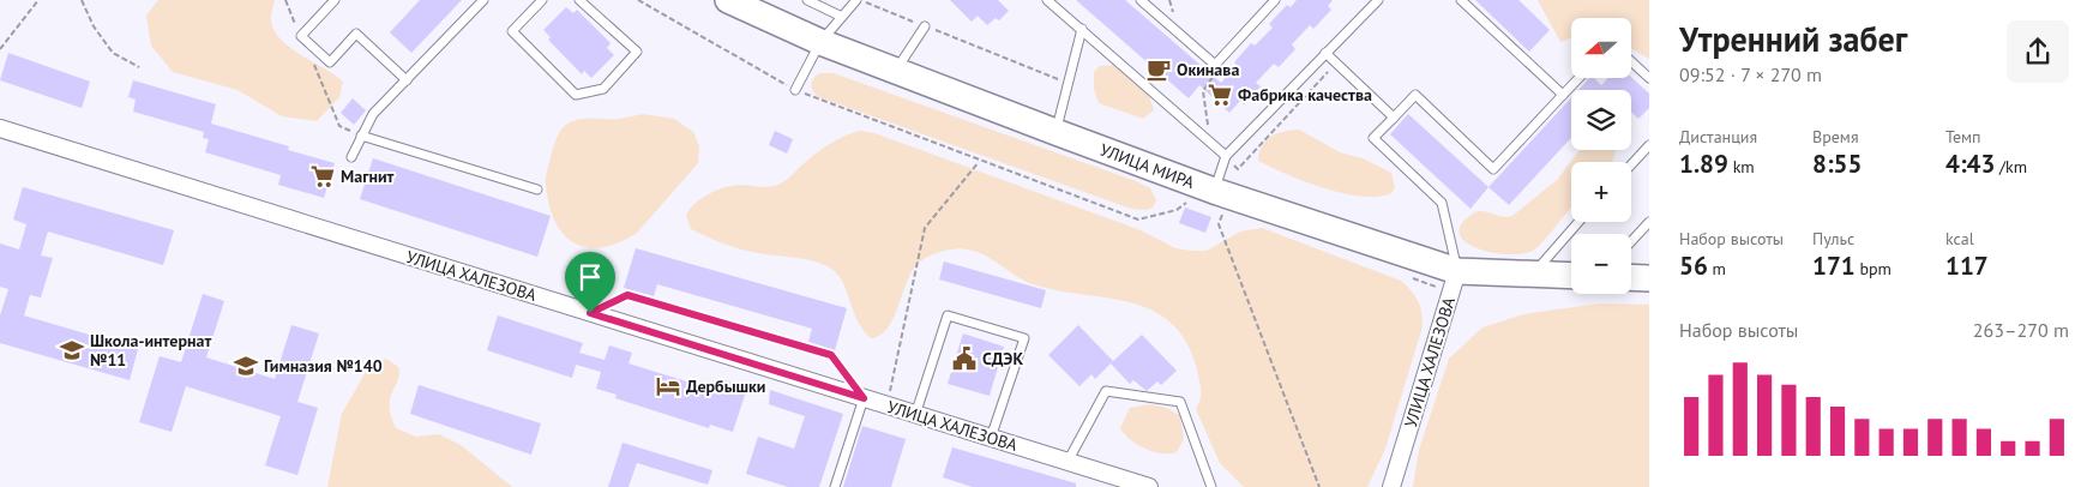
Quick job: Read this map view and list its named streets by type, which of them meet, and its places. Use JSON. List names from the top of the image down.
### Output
{
  "streets": {
    "main road": ["УЛИЦА МИРА"],
    "street": ["УЛИЦА ХАЛЕЗОВА"]
  },
  "crossings": [
    ["УЛИЦА МИРА", "УЛИЦА ХАЛЕЗОВА"]
  ],
  "places": {
    "cafe": ["Окинава"],
    "supermarket": ["Фабрика качества", "Магнит"],
    "school or university": ["Школа-интернат №11", "Гимназия №140"],
    "public building": ["СДЭК"],
    "hotel": ["Дербышки"]
  },
  "north": "left",
  "page": {
    "heading": ["Утренний забег", "09:52 · 7 × 270 m"],
    "map_buttons": ["+", "−"],
    "stats": [
      ["Дистанция", "1.89 km"],
      ["Время", "8:55"],
      ["Темп", "4:43 /km"],
      ["Набор высоты", "56 m"],
      ["Пульс", "171 bpm"],
      ["kcal", "117"]
    ],
    "chart": ["Набор высоты", "263–270 m"]
  }
}
